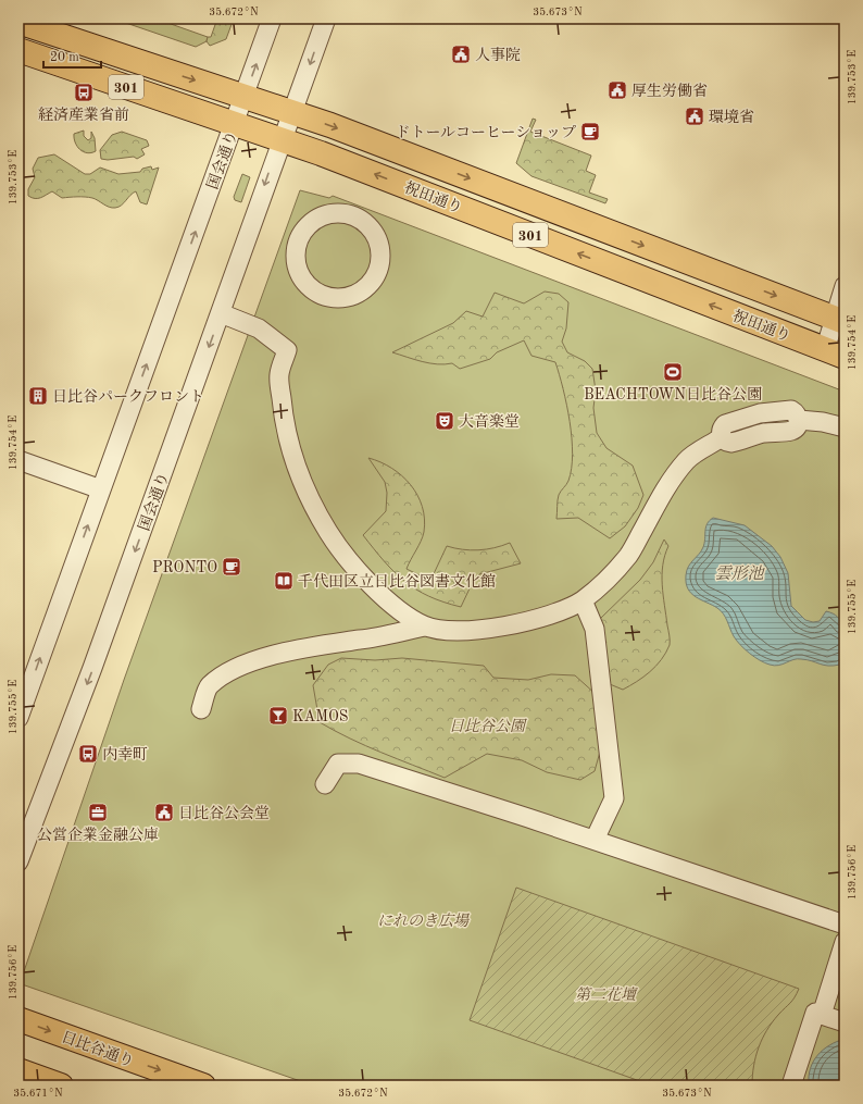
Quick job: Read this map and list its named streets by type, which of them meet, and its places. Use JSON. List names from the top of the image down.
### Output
{
  "streets": {
    "main road": ["301", "祝田通り", "日比谷通り"],
    "street": ["国会通り"]
  },
  "crossings": [
    ["国会通り", "祝田通り"]
  ],
  "one_way": ["日比谷通り"],
  "water": ["雲形池"],
  "parks": ["日比谷公園", "にれのき広場", "第二花壇"],
  "places": {
    "public building": [
      "人事院",
      "厚生労働省",
      "環境省",
      "日比谷公会堂"
    ],
    "bus stop": ["経済産業省前", "内幸町"],
    "cafe": ["ドトールコーヒーショップ", "PRONTO"],
    "sports": ["BEACHTOWN日比谷公園"],
    "building": ["日比谷パークフロント"],
    "theatre": ["大音楽堂"],
    "library": ["千代田区立日比谷図書文化館"],
    "bar": ["KAMOS"],
    "office": ["公営企業金融公庫"]
  },
  "scale_bar": "20 m",
  "coordinates": [
    "35.672°N",
    "35.673°N",
    "139.753°E",
    "139.754°E",
    "139.755°E",
    "139.756°E",
    "35.671°N"
  ]
}
